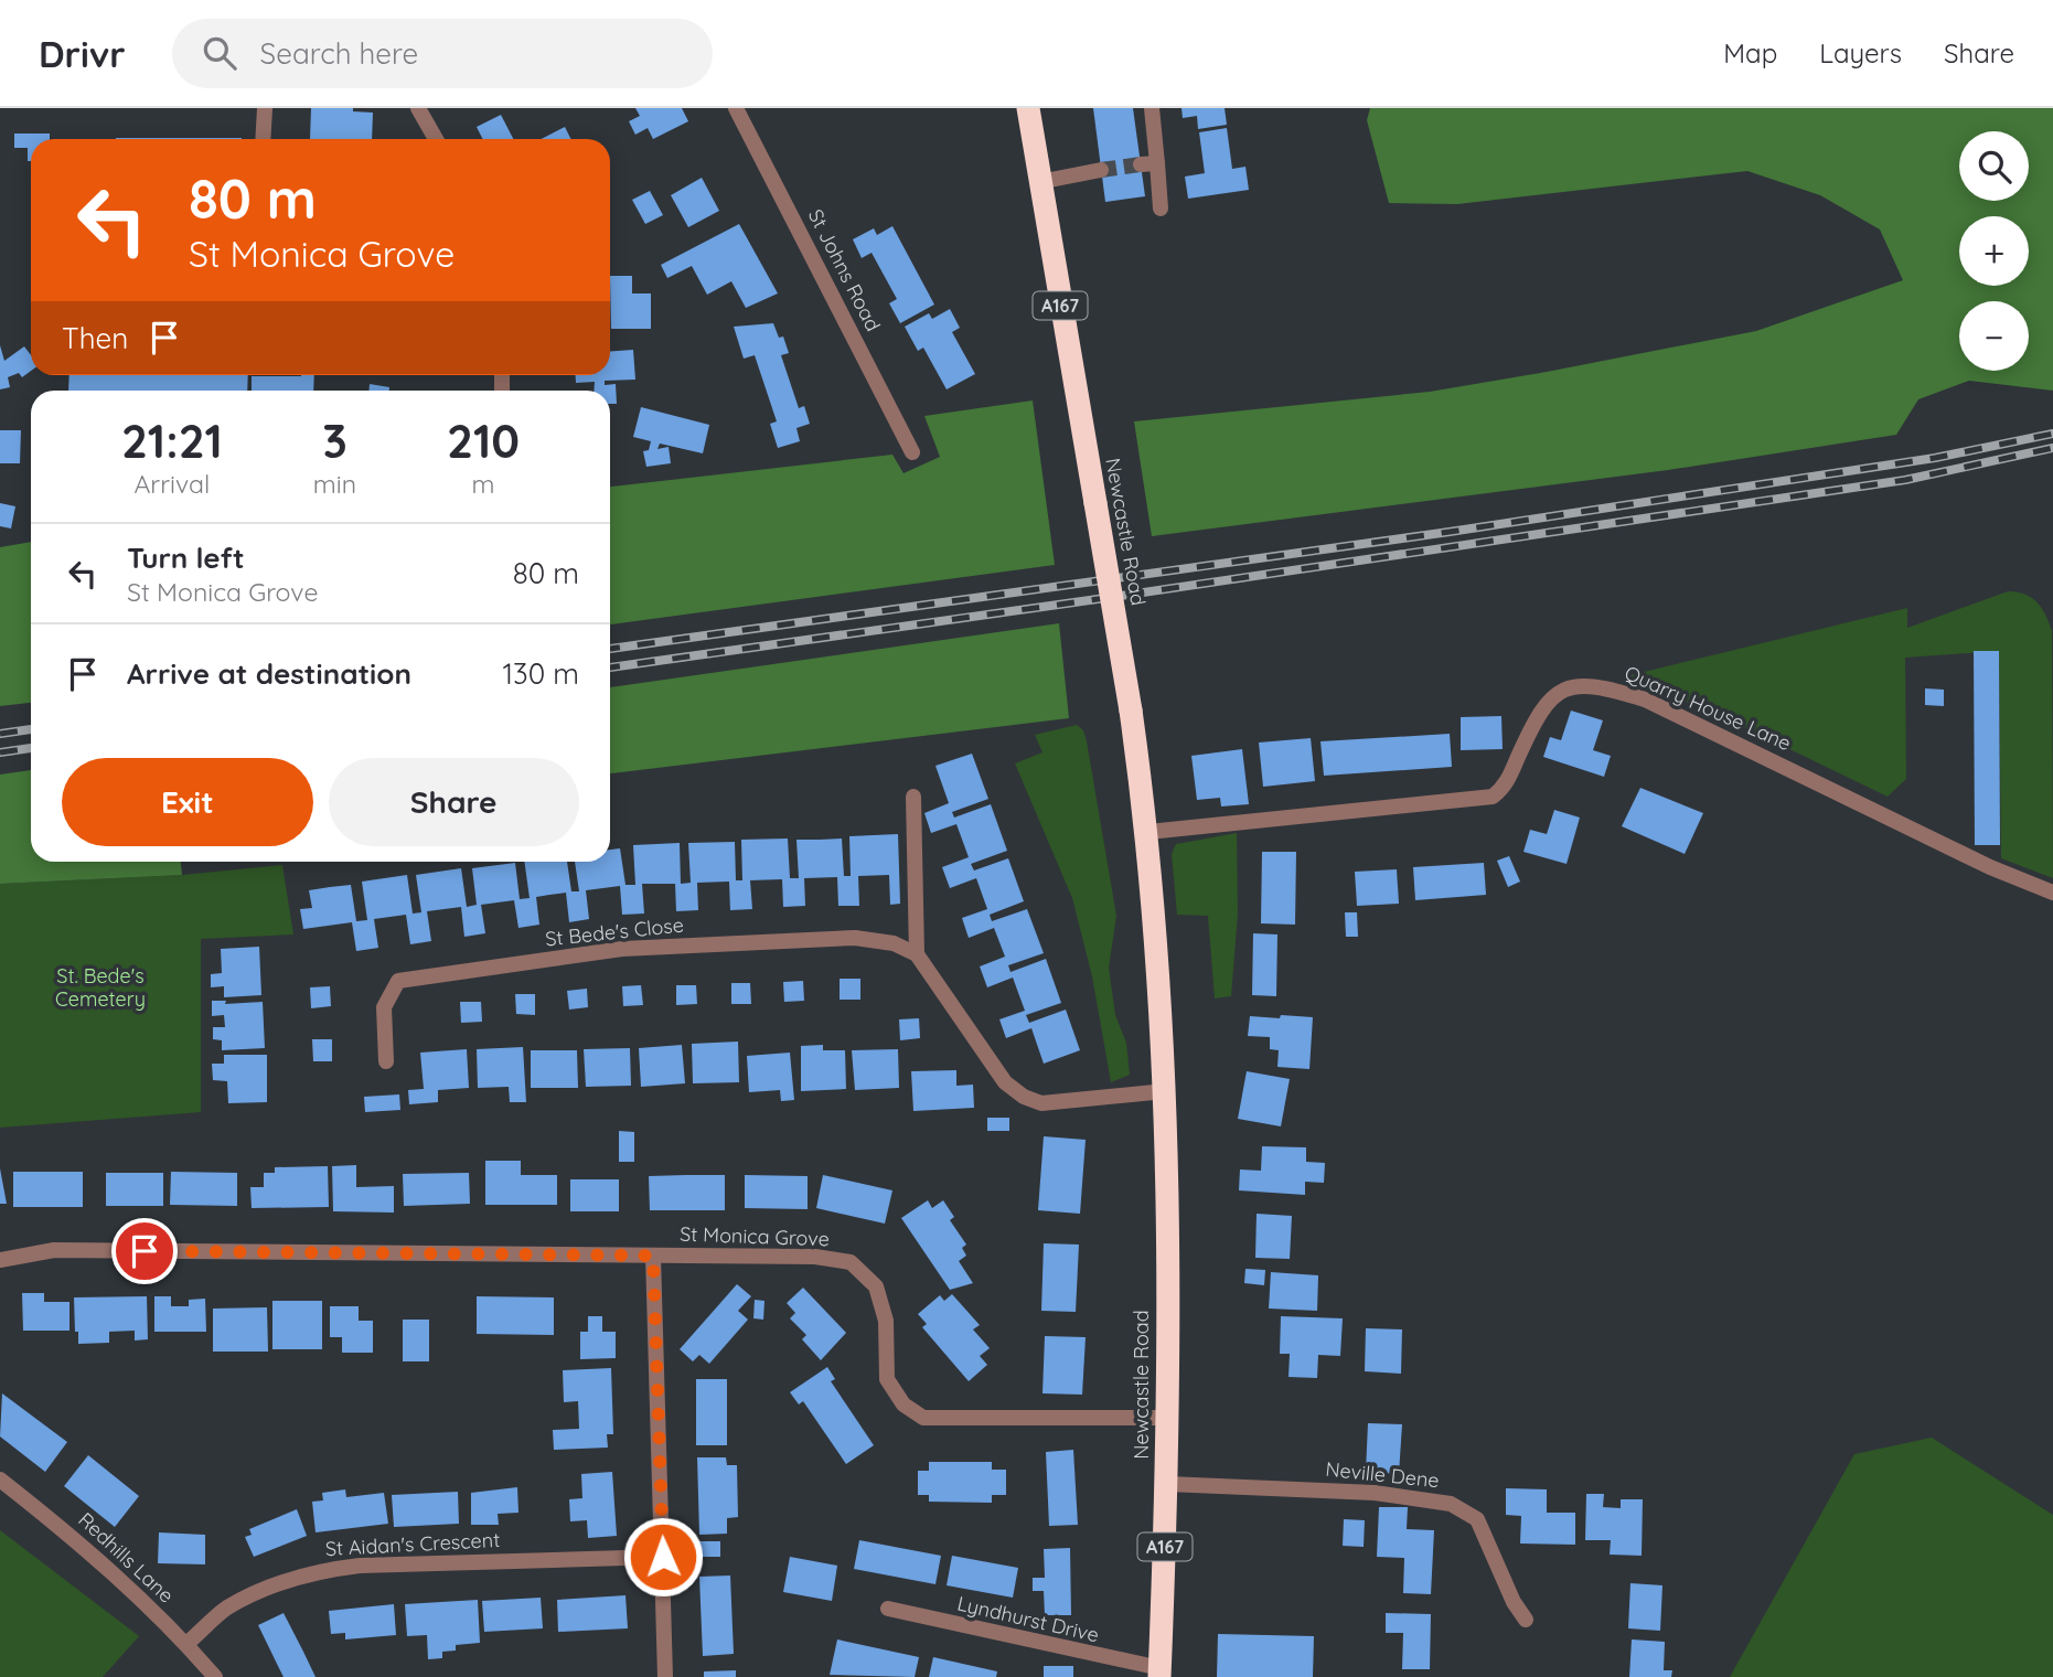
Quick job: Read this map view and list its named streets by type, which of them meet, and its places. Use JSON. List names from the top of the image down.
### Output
{
  "streets": {
    "highway": ["A167", "Newcastle Road"],
    "street": [
      "St Johns Road",
      "Quarry House Lane",
      "St Bede's Close",
      "St Monica Grove",
      "Neville Dene",
      "St Aidan's Crescent",
      "Redhills Lane",
      "Lyndhurst Drive"
    ]
  },
  "crossings": [
    ["Newcastle Road", "Quarry House Lane"],
    ["Newcastle Road", "St Monica Grove"],
    ["Newcastle Road", "Neville Dene"],
    ["Newcastle Road", "Lyndhurst Drive"],
    ["St Aidan's Crescent", "Redhills Lane"]
  ],
  "parks": ["St. Bede's Cemetery"],
  "page": {
    "header": "Drivr",
    "search": "Search here",
    "nav": ["Map", "Layers", "Share"],
    "map_buttons": ["+", "−"],
    "turn": ["80 m", "St Monica Grove"],
    "then": "Then",
    "eta": [
      "21:21",
      "Arrival",
      "3",
      "min",
      "210",
      "m"
    ],
    "list": [
      {
        "name": "Turn left",
        "note": "St Monica Grove",
        "value": "80 m"
      },
      {
        "name": "Arrive at destination",
        "value": "130 m"
      }
    ],
    "buttons": ["Exit", "Share"]
  }
}
